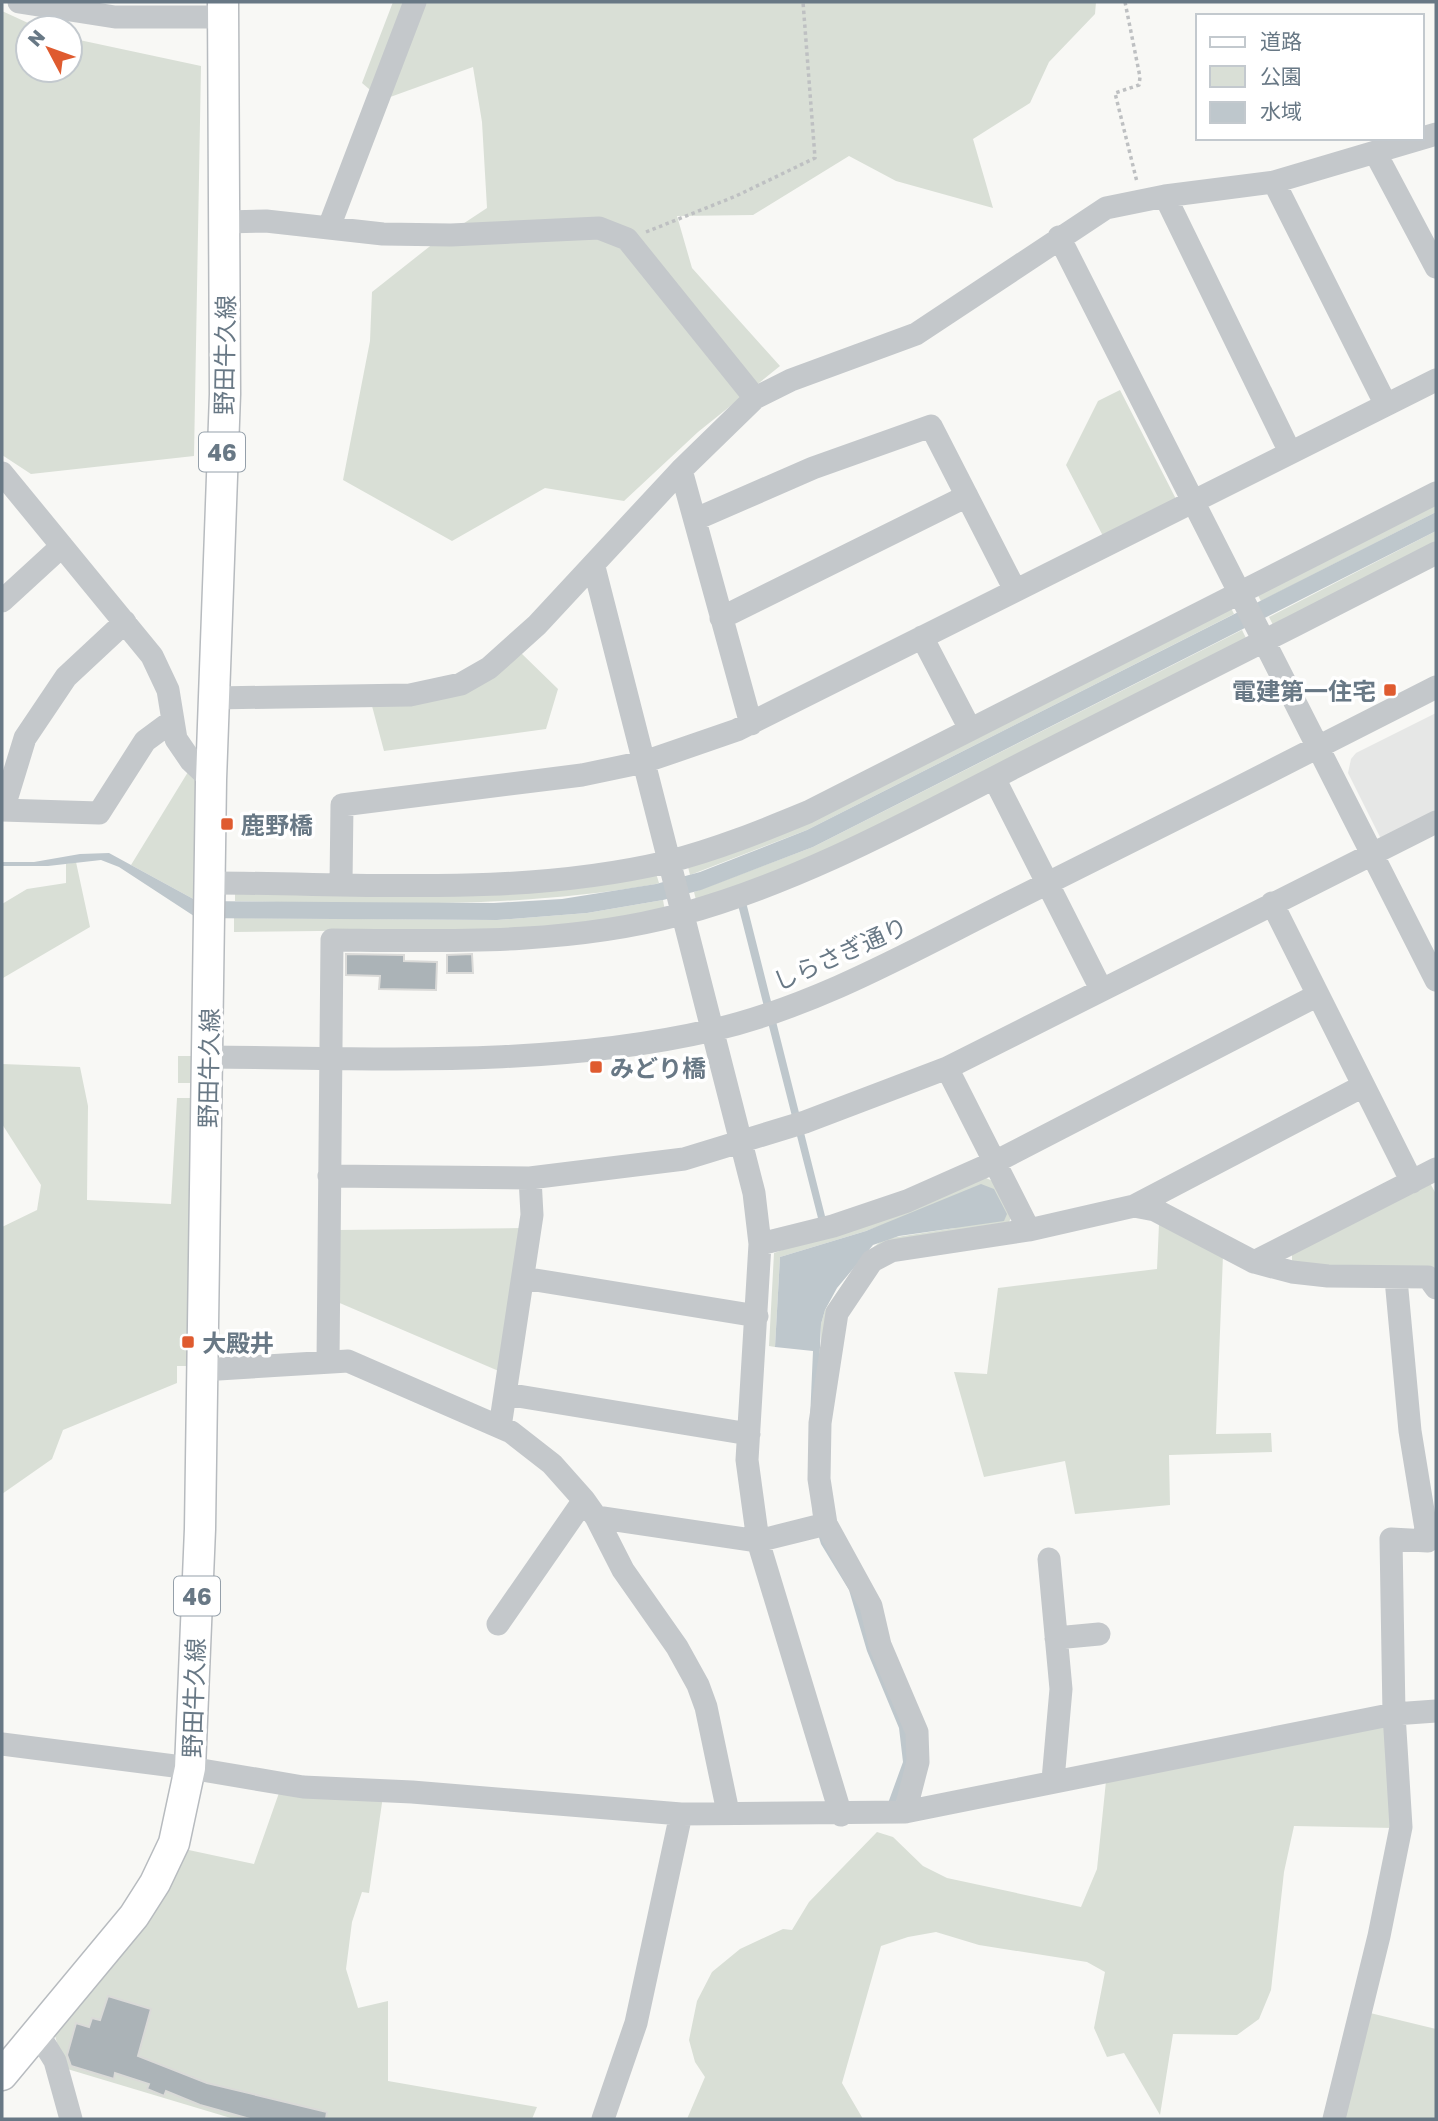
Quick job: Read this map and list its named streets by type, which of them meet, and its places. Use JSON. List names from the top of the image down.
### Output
{
  "streets": {
    "main road": ["野田牛久線", "46"],
    "street": ["しらさぎ通り"]
  },
  "crossings": [
    ["野田牛久線", "しらさぎ通り"]
  ],
  "places": {
    "transit": [
      "電建第一住宅",
      "鹿野橋",
      "みどり橋",
      "大殿井"
    ]
  },
  "legend": ["道路", "公園", "水域"],
  "north": "top left"
}
